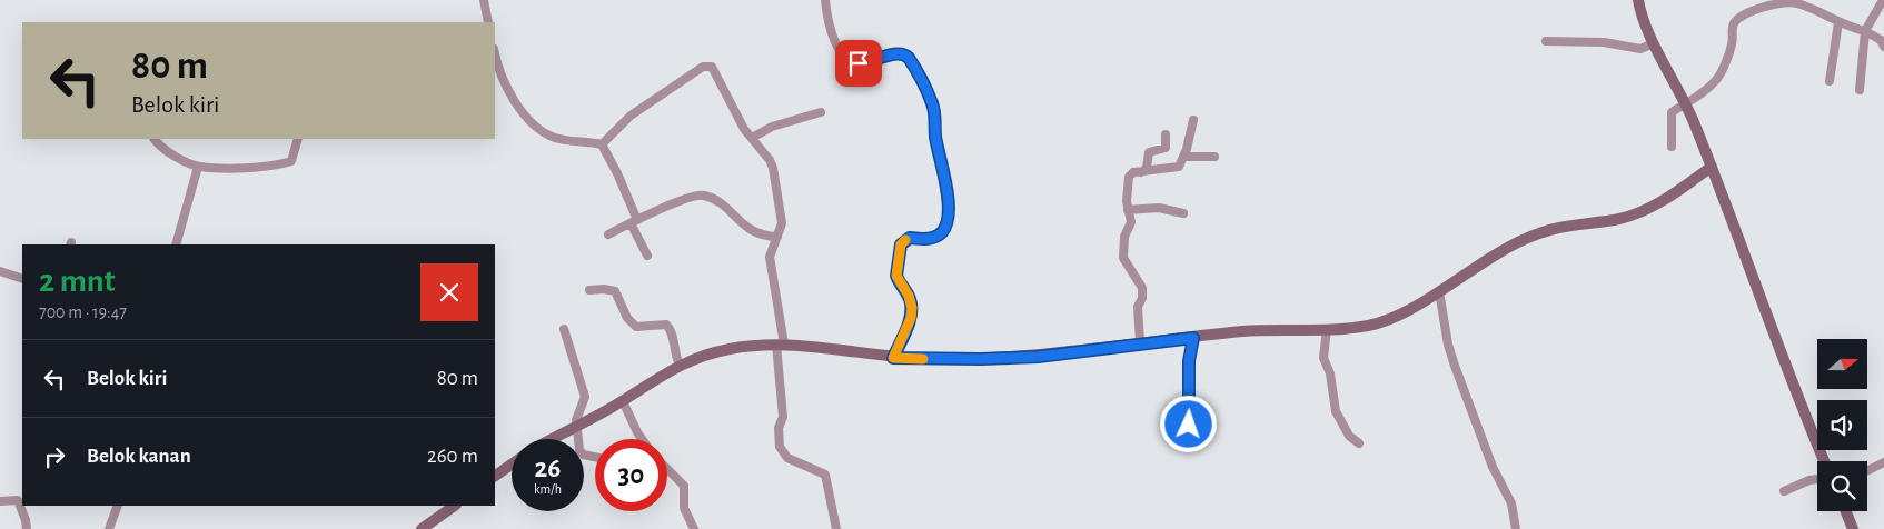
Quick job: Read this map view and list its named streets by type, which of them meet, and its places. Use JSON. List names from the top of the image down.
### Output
{
  "north": "right",
  "page": {
    "turn": ["80 m", "Belok kiri"],
    "heading": ["2 mnt", "700 m · 19:47"],
    "list": [
      {
        "name": "Belok kiri",
        "value": "80 m"
      },
      {
        "name": "Belok kanan",
        "value": "260 m"
      }
    ],
    "speed": "26 km/h",
    "limit": "30"
  }
}
